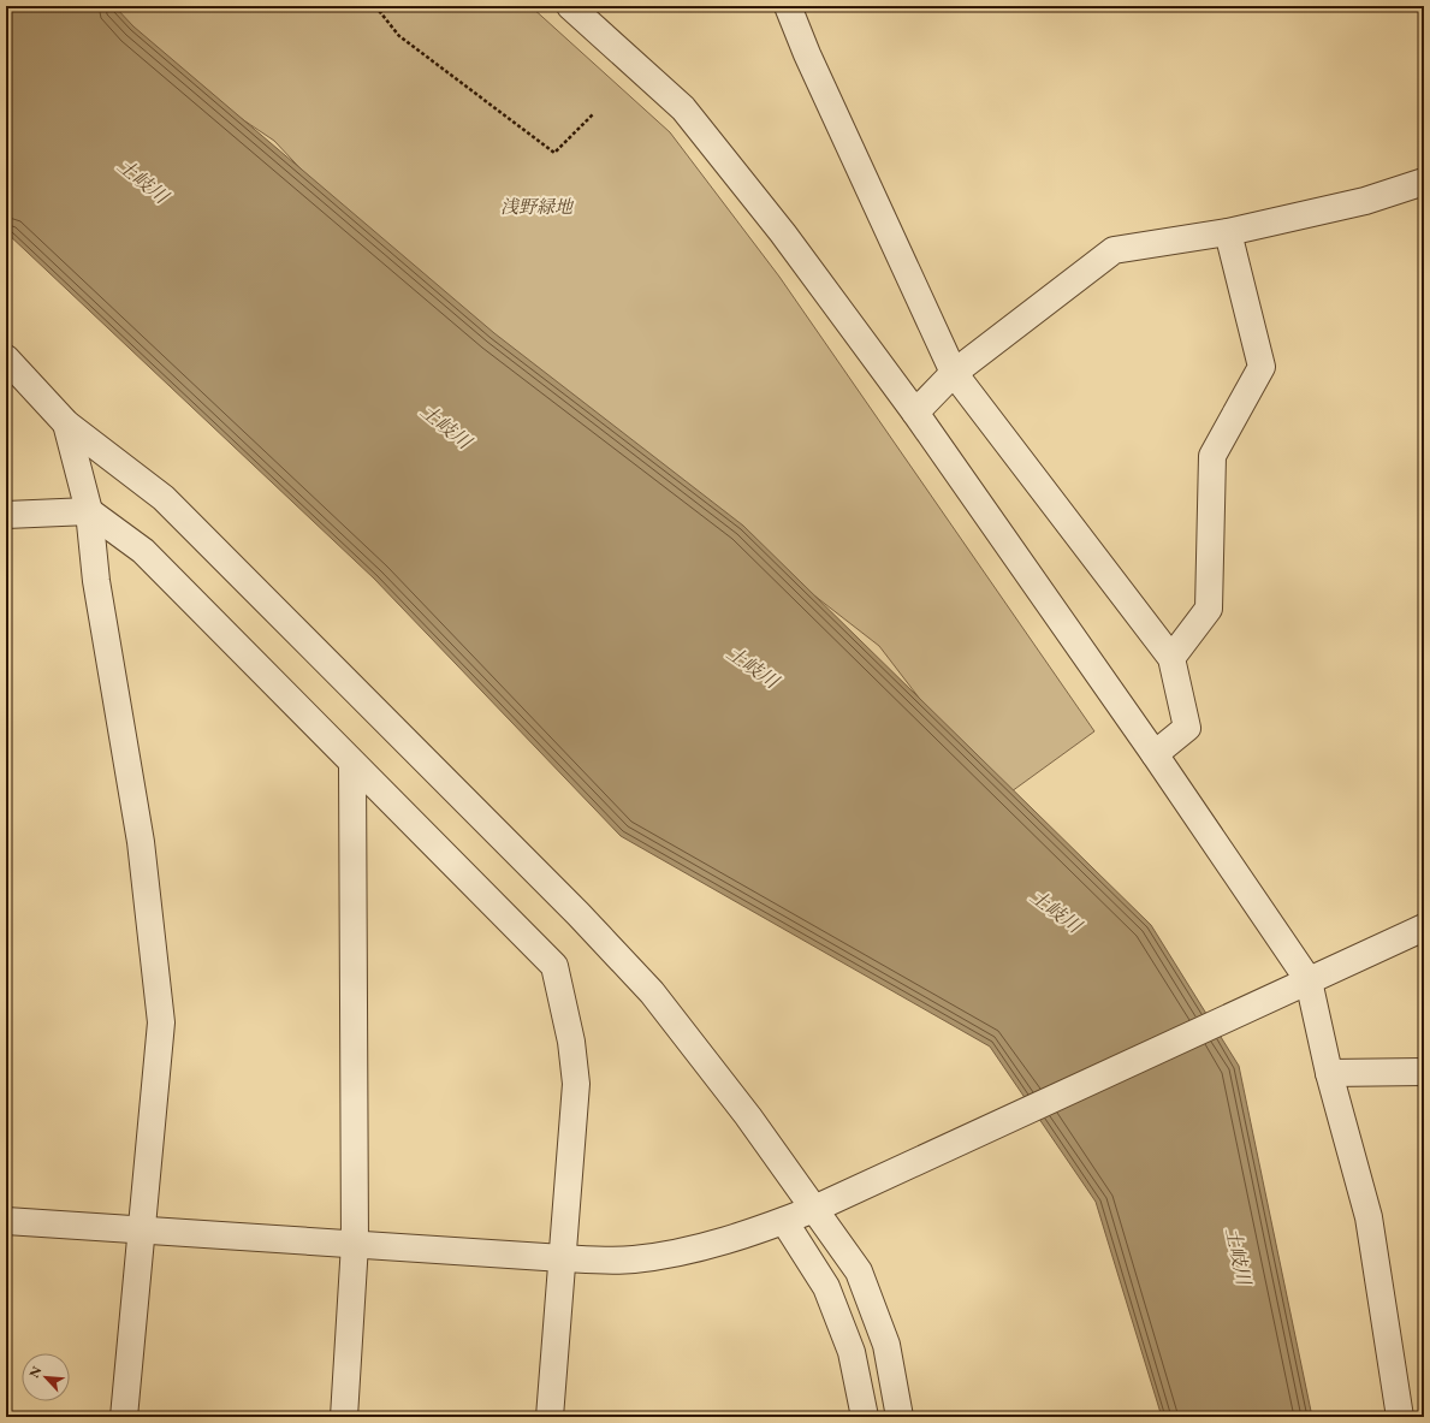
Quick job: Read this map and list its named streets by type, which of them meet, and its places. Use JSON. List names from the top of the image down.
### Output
{
  "water": ["土岐川"],
  "parks": ["浅野緑地"],
  "north": "top left"
}
